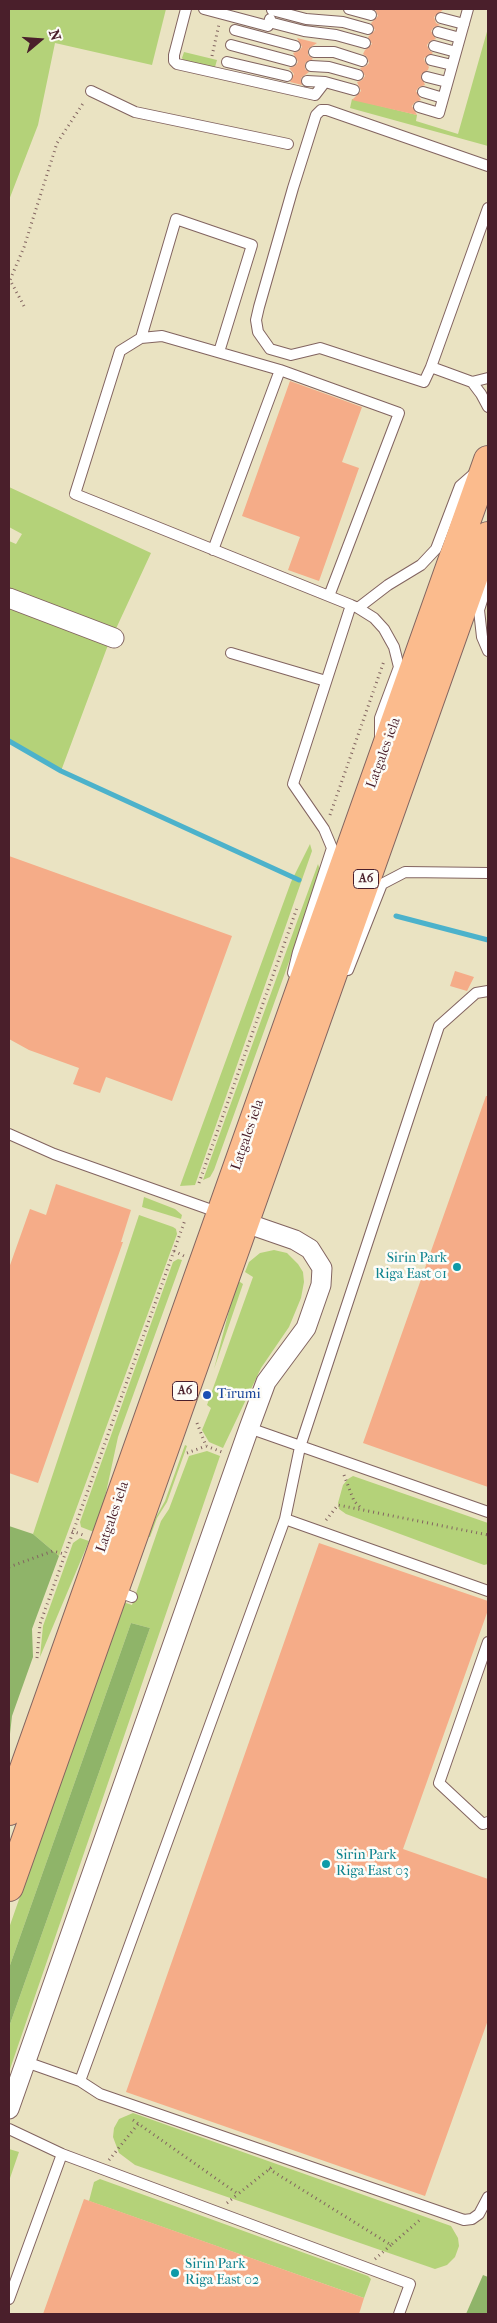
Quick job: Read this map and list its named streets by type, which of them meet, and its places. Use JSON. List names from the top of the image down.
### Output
{
  "streets": {
    "highway": ["Latgales iela", "A6"]
  },
  "places": [
    "Sirin Park Riga East 01",
    "Tīrumi",
    "Sirin Park Riga East 03",
    "Sirin Park Riga East 02"
  ],
  "north": "right"
}
